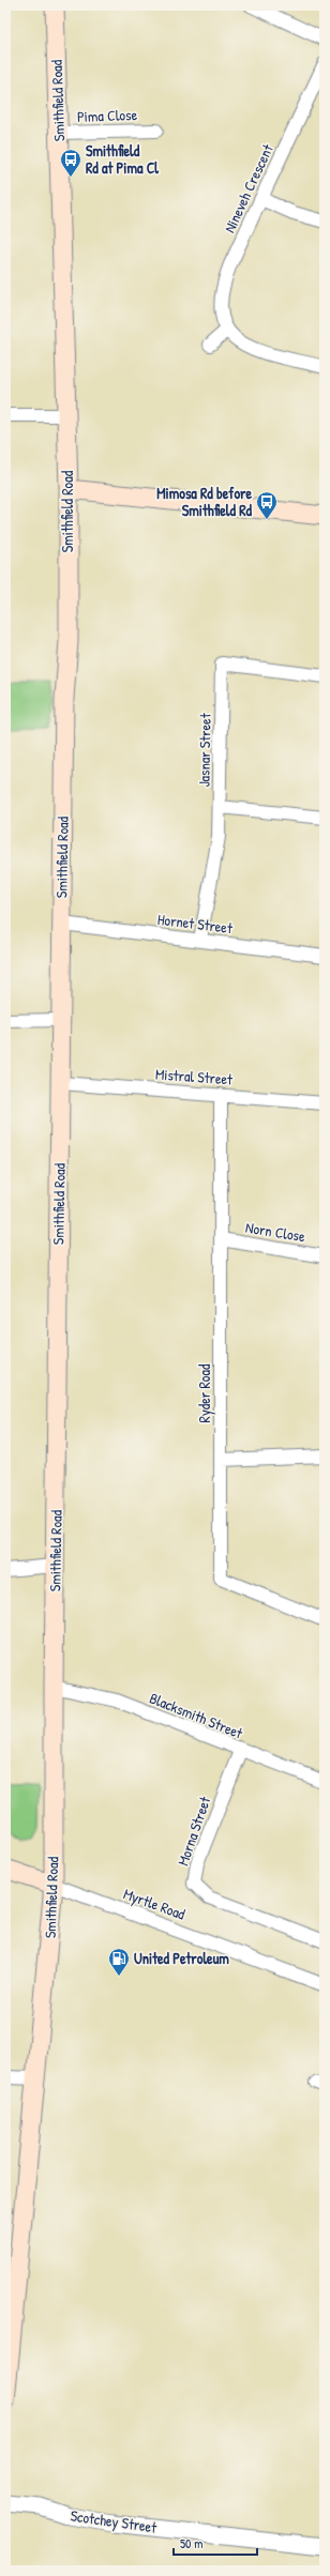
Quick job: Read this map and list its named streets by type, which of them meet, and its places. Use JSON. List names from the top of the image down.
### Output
{
  "streets": {
    "main road": ["Smithfield Road"],
    "street": [
      "Pima Close",
      "Nineveh Crescent",
      "Jasnar Street",
      "Hornet Street",
      "Mistral Street",
      "Norn Close",
      "Ryder Road",
      "Blacksmith Street",
      "Morna Street",
      "Myrtle Road",
      "Scotchey Street"
    ]
  },
  "crossings": [
    ["Smithfield Road", "Pima Close"],
    ["Smithfield Road", "Hornet Street"],
    ["Smithfield Road", "Mistral Street"],
    ["Smithfield Road", "Blacksmith Street"],
    ["Smithfield Road", "Myrtle Road"],
    ["Jasnar Street", "Hornet Street"],
    ["Mistral Street", "Ryder Road"],
    ["Norn Close", "Ryder Road"],
    ["Blacksmith Street", "Morna Street"]
  ],
  "places": {
    "bus stop": ["Smithfield Rd at Pima Cl", "Mimosa Rd before Smithfield Rd"],
    "fuel station": ["United Petroleum"]
  },
  "scale_bar": "50 m"
}
